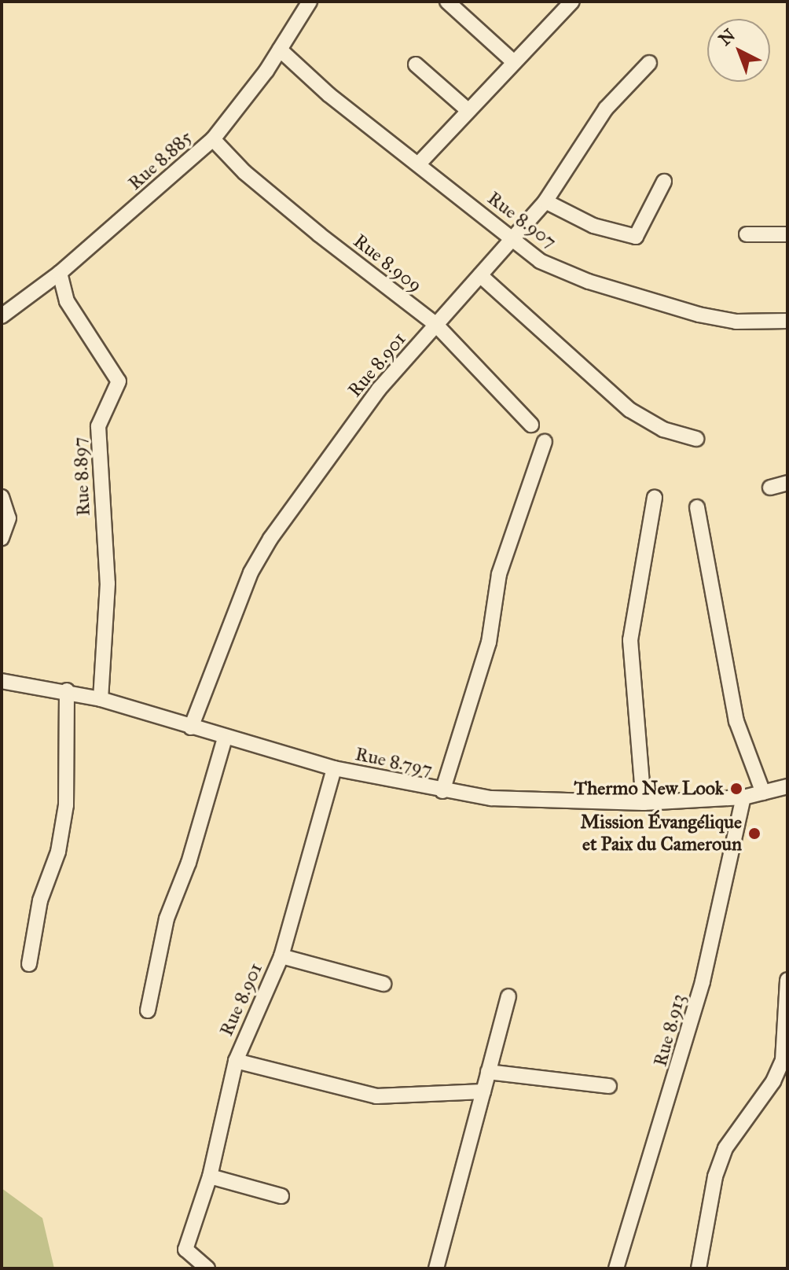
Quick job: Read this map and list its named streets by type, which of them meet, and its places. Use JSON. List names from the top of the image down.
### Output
{
  "streets": {
    "street": [
      "Rue 8.885",
      "Rue 8.907",
      "Rue 8.909",
      "Rue 8.901",
      "Rue 8.897",
      "Rue 8.797",
      "Rue 8.913"
    ]
  },
  "crossings": [
    ["Rue 8.885", "Rue 8.907"],
    ["Rue 8.885", "Rue 8.909"],
    ["Rue 8.885", "Rue 8.897"],
    ["Rue 8.907", "Rue 8.901"],
    ["Rue 8.909", "Rue 8.901"],
    ["Rue 8.901", "Rue 8.797"],
    ["Rue 8.897", "Rue 8.797"],
    ["Rue 8.797", "Rue 8.913"]
  ],
  "places": ["Thermo New Look", "Mission Évangélique et Paix du Cameroun"],
  "north": "top left"
}
